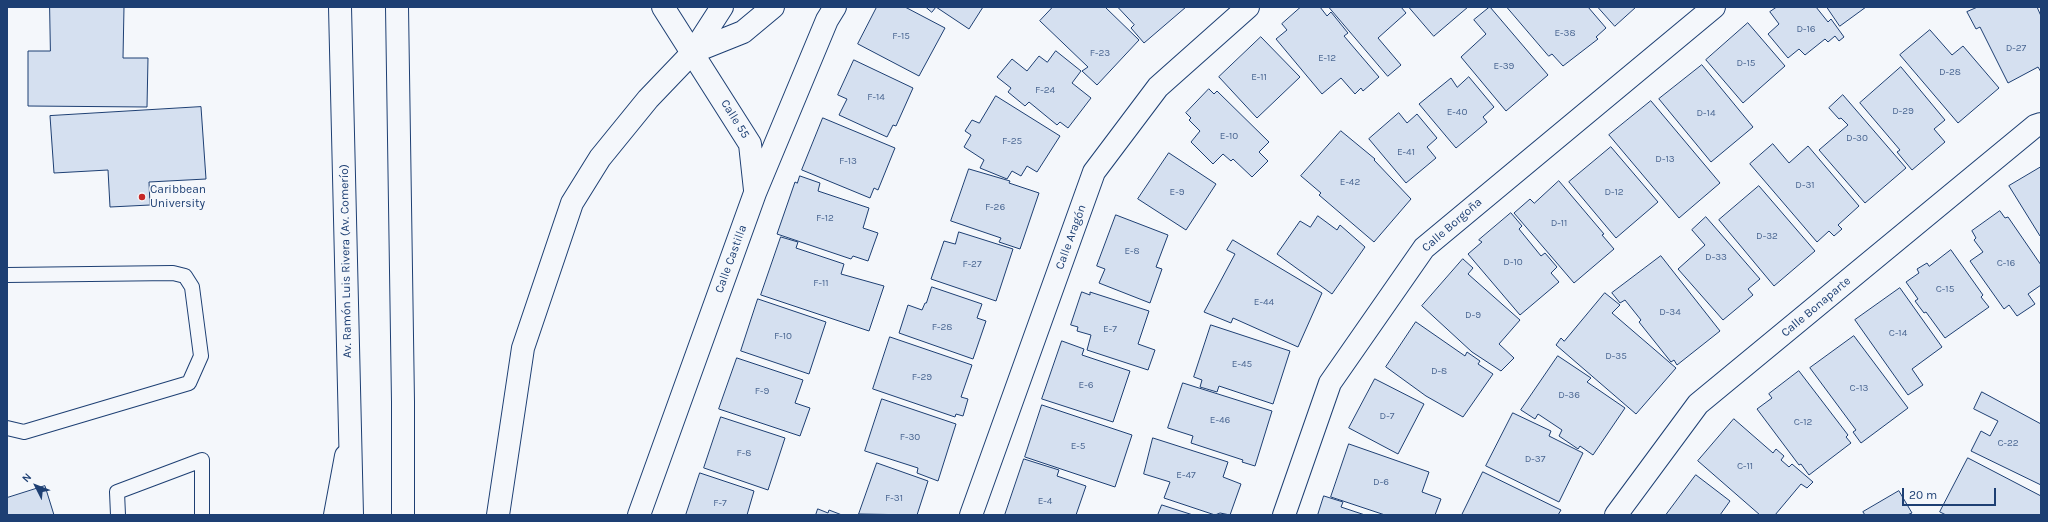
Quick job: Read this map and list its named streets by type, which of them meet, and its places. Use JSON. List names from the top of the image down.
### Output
{
  "streets": {
    "street": [
      "Calle 55",
      "Calle Borgoña",
      "Calle Aragón",
      "Calle Castilla",
      "Av. Ramón Luis Rivera (Av. Comerío)",
      "Calle Bonaparte"
    ]
  },
  "crossings": [
    ["Calle 55", "Calle Castilla"]
  ],
  "places": ["Caribbean University"],
  "house_numbers": [
    "D-16",
    "E-38",
    "F-15",
    "D-27",
    "F-23",
    "E-12",
    "D-15",
    "E-39",
    "D-28",
    "E-11",
    "F-24",
    "F-14",
    "D-29",
    "E-40",
    "D-14",
    "E-10",
    "D-30",
    "F-25",
    "E-41",
    "D-13",
    "F-13",
    "E-42",
    "D-31",
    "E-9",
    "D-12",
    "F-26",
    "F-12",
    "D-11",
    "D-32",
    "E-8",
    "D-33",
    "D-10",
    "C-16",
    "F-27",
    "F-11",
    "C-15",
    "E-44",
    "D-34",
    "D-9",
    "F-28",
    "E-7",
    "C-14",
    "F-10",
    "D-35",
    "E-45",
    "D-8",
    "F-29",
    "E-6",
    "C-13",
    "F-9",
    "D-36",
    "D-7",
    "E-46",
    "C-12",
    "F-30",
    "C-22",
    "E-5",
    "F-8",
    "D-37",
    "C-11",
    "E-47",
    "D-6",
    "F-31",
    "E-4",
    "F-7"
  ],
  "scale_bar": "20 m",
  "north": "top left"
}
